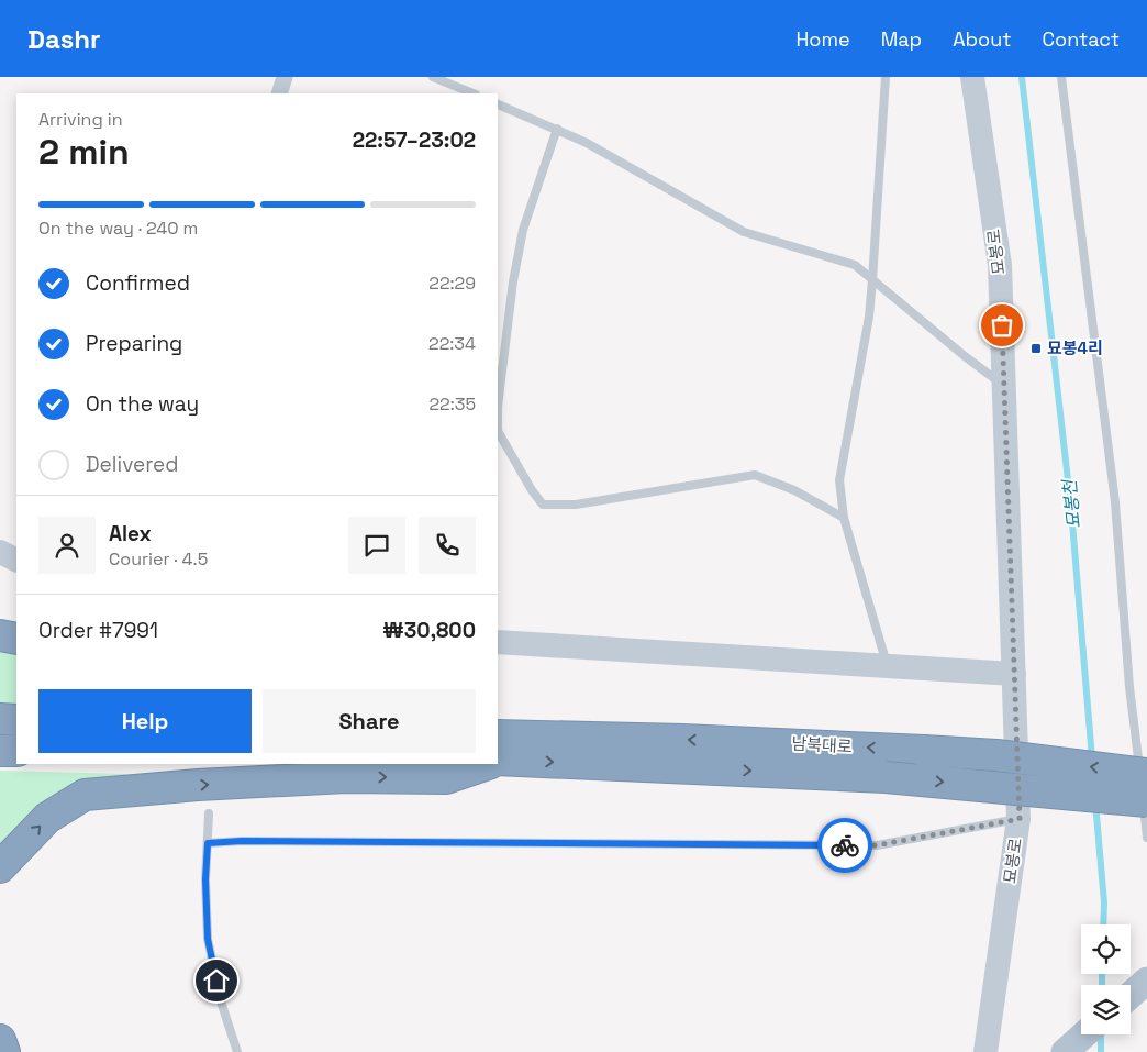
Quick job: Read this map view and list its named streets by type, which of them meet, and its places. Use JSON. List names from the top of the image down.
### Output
{
  "streets": {
    "highway": ["남북대로"],
    "street": ["묘봉로"]
  },
  "water": ["묘봉천"],
  "places": {
    "transit": ["묘봉4리"]
  },
  "page": {
    "header": "Dashr",
    "nav": [
      "Home",
      "Map",
      "About",
      "Contact"
    ],
    "heading": ["2 min", "Arriving in", "22:57–23:02"],
    "panel": [
      "Alex",
      "Courier · 4.5",
      "Order #7991",
      "₩30,800"
    ],
    "bar": "On the way · 240 m",
    "list": [
      ["Confirmed", "22:29"],
      ["Preparing", "22:34"],
      ["On the way", "22:35"],
      "Delivered"
    ],
    "buttons": ["Help", "Share"]
  }
}
